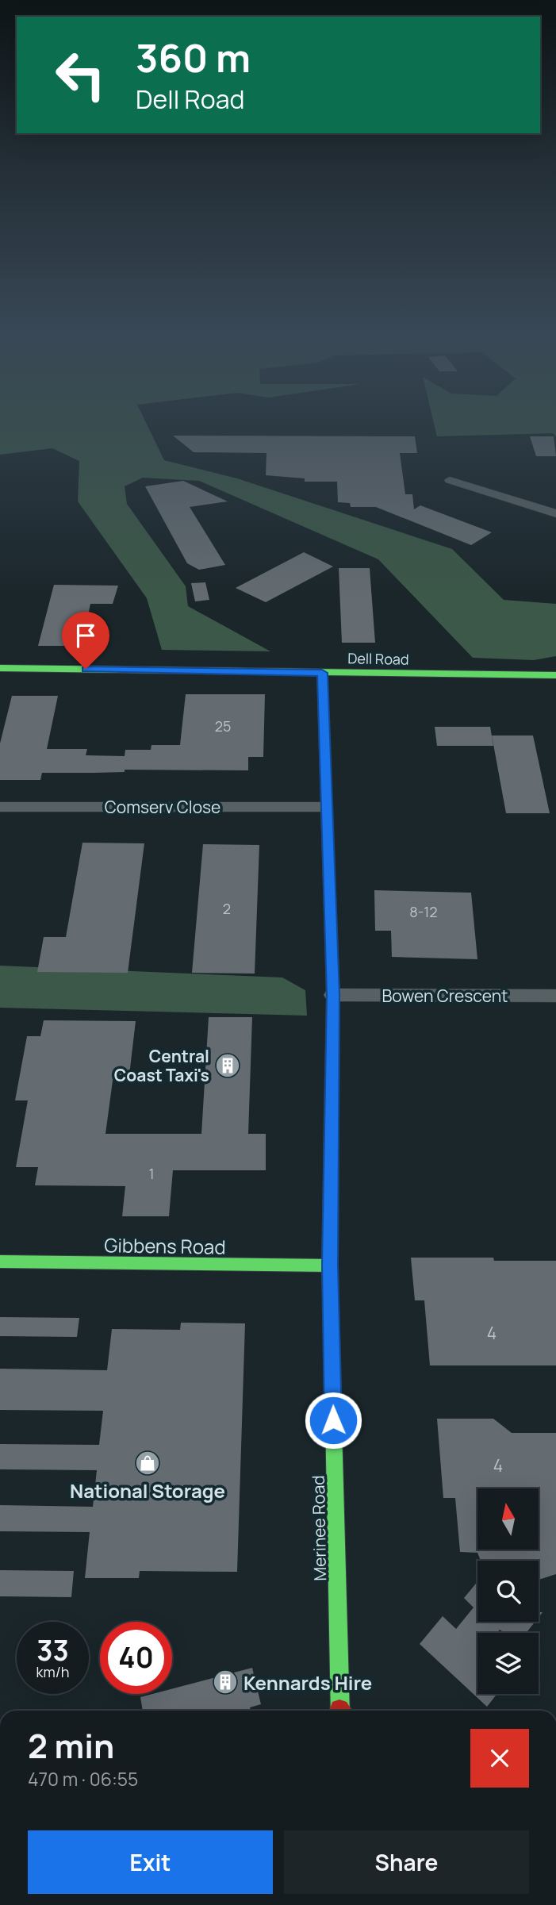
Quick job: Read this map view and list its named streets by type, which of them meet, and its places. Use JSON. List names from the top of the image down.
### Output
{
  "streets": {
    "street": [
      "Dell Road",
      "Comserv Close",
      "Bowen Crescent",
      "Gibbens Road",
      "Merinee Road"
    ]
  },
  "crossings": [
    ["Dell Road", "Merinee Road"],
    ["Comserv Close", "Merinee Road"],
    ["Bowen Crescent", "Merinee Road"],
    ["Gibbens Road", "Merinee Road"]
  ],
  "places": {
    "building": ["Central Coast Taxi's", "Kennards Hire"],
    "shop": ["National Storage"]
  },
  "house_numbers": [
    "25",
    "2",
    "8-12",
    "1",
    "4",
    "4"
  ],
  "north": "top",
  "page": {
    "turn": ["360 m", "Dell Road"],
    "speed": "33 km/h",
    "limit": "40",
    "heading": ["2 min", "470 m · 06:55"],
    "buttons": ["Exit", "Share"]
  }
}
